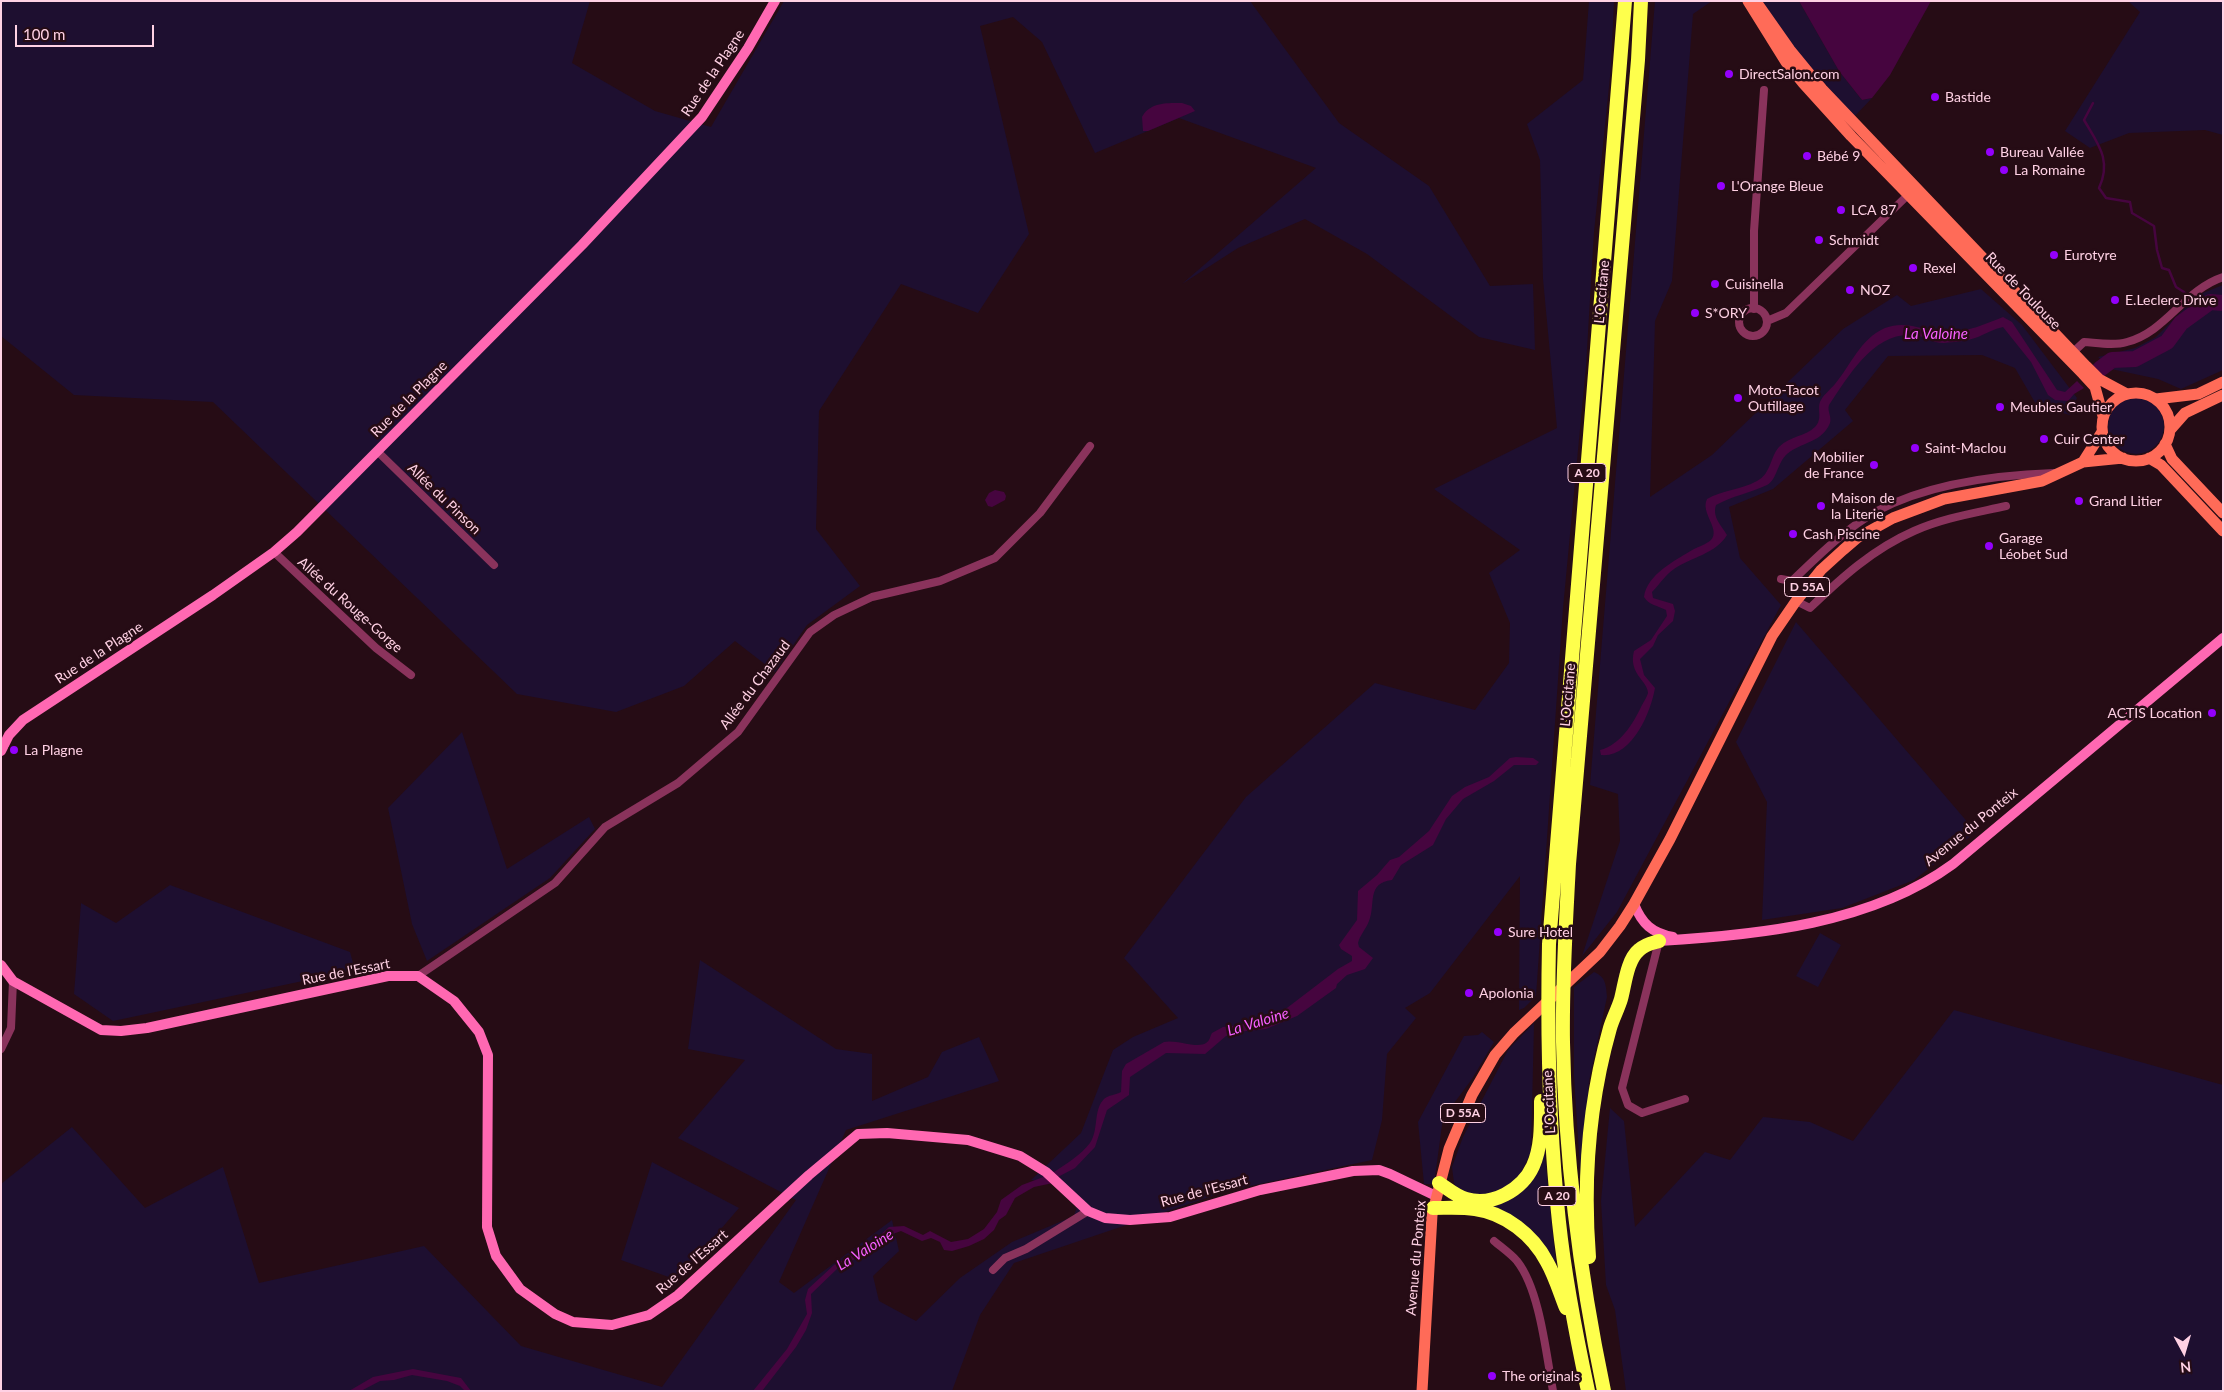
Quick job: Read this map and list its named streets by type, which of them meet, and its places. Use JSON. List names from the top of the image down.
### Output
{
  "streets": {
    "highway": ["L'Occitane", "A 20"],
    "main road": ["Rue de Toulouse", "D 55A", "Avenue du Ponteix"],
    "street": [
      "Rue de la Plagne",
      "Allée du Pinson",
      "Allée du Rouge-Gorge",
      "Allée du Chazaud",
      "Rue de l'Essart"
    ]
  },
  "crossings": [
    ["Rue de la Plagne", "Allée du Pinson"],
    ["Rue de la Plagne", "Allée du Rouge-Gorge"],
    ["Rue de Toulouse", "D 55A"],
    ["D 55A", "Avenue du Ponteix"],
    ["Allée du Chazaud", "Rue de l'Essart"],
    ["Avenue du Ponteix", "Rue de l'Essart"]
  ],
  "water": ["La Valoine"],
  "places": [
    "DirectSalon.com",
    "Bastide",
    "Bureau Vallée",
    "Bébé 9",
    "La Romaine",
    "L'Orange Bleue",
    "LCA 87",
    "Schmidt",
    "Eurotyre",
    "Rexel",
    "Cuisinella",
    "NOZ",
    "E.Leclerc Drive",
    "S*ORY",
    "Moto-Tacot Outillage",
    "Meubles Gautier",
    "Cuir Center",
    "Saint-Maclou",
    "Mobilier de France",
    "Grand Litier",
    "Maison de la Literie",
    "Cash Piscine",
    "Garage Léobet Sud",
    "ACTIS Location",
    "La Plagne",
    "Sure Hotel",
    "Apolonia",
    "The originals"
  ],
  "scale_bar": "100 m",
  "north": "bottom"
}
